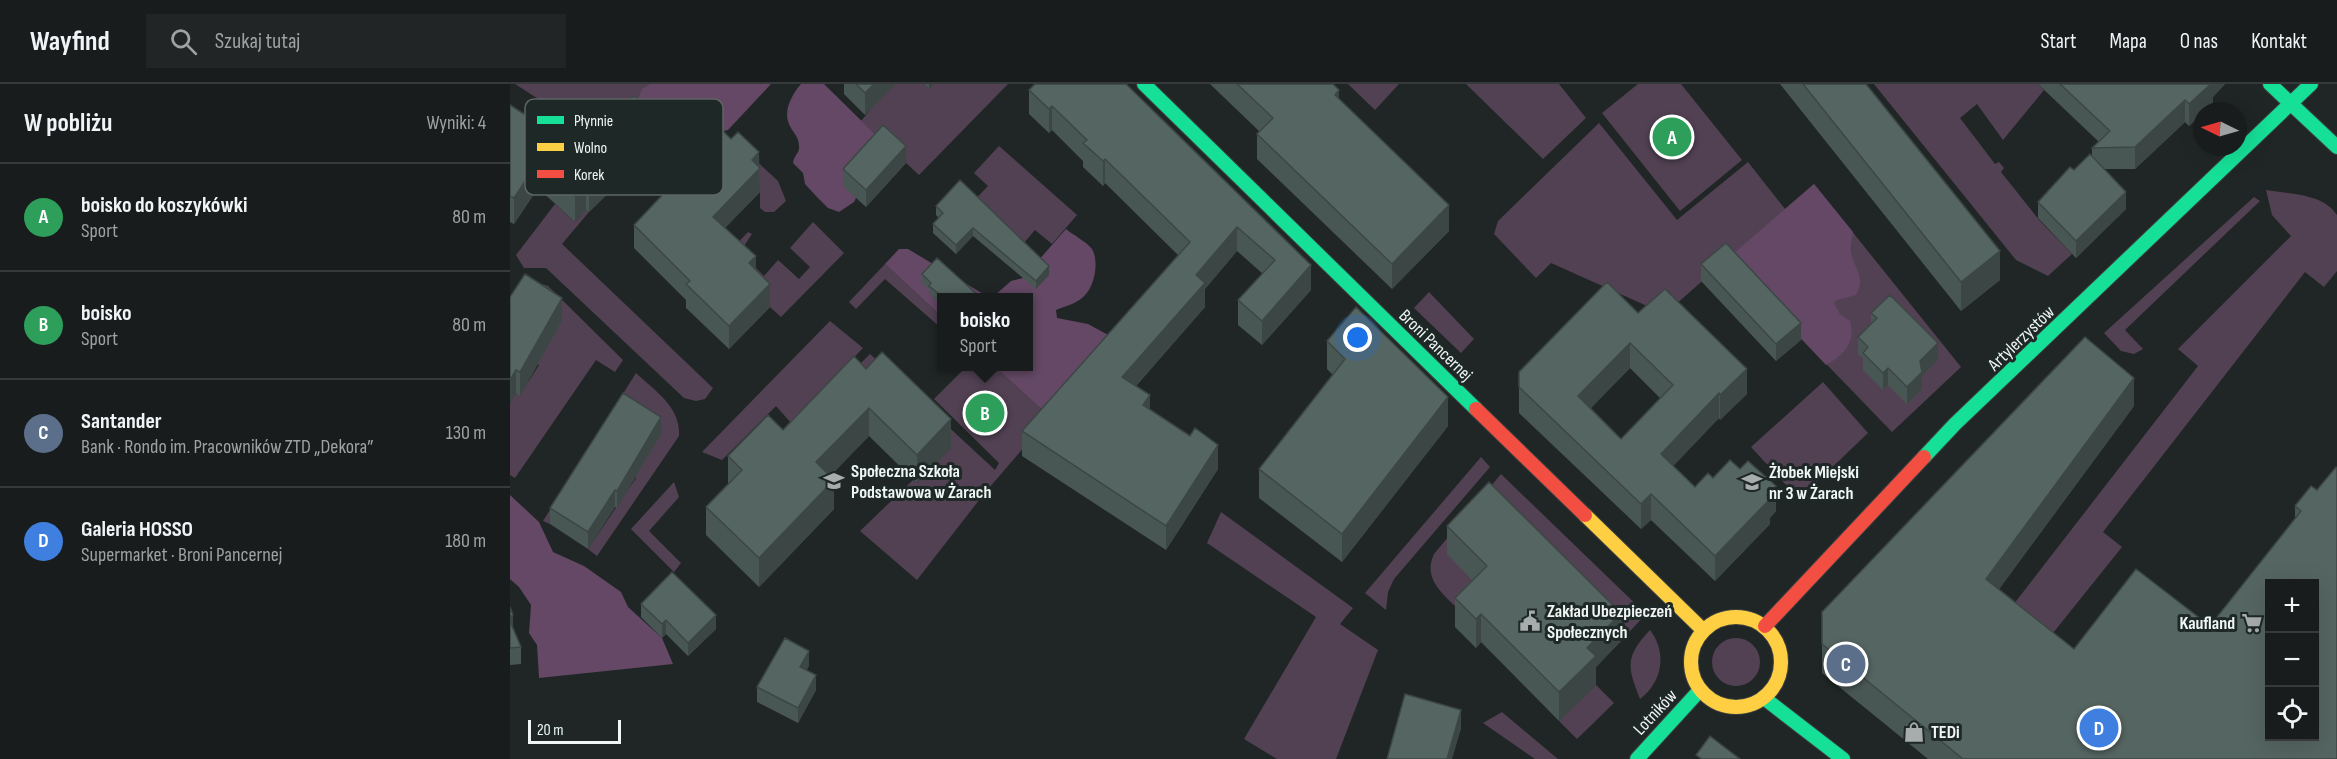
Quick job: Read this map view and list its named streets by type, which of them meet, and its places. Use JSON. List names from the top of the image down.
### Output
{
  "streets": {
    "street": ["Artylerzystów", "Broni Pancernej", "Lotników"]
  },
  "crossings": [
    ["Artylerzystów", "Broni Pancernej"],
    ["Artylerzystów", "Lotników"],
    ["Broni Pancernej", "Lotników"]
  ],
  "places": {
    "school or university": ["Społeczna Szkoła Podstawowa w Żarach", "Żłobek Miejski nr 3 w Żarach"],
    "public building": ["Zakład Ubezpieczeń Społecznych"],
    "supermarket": ["Kaufland"],
    "shop": ["TEDi"]
  },
  "legend": ["Płynnie", "Wolno", "Korek"],
  "scale_bar": "20 m",
  "north": "left",
  "page": {
    "header": "Wayfind",
    "search": "Szukaj tutaj",
    "nav": [
      "Start",
      "Mapa",
      "O nas",
      "Kontakt"
    ],
    "heading": ["W pobliżu", "Wyniki: 4"],
    "pins": [
      "A",
      "B",
      "C",
      "D"
    ],
    "list": [
      {
        "mark": "A",
        "name": "boisko do koszykówki",
        "note": "Sport",
        "value": "80 m"
      },
      {
        "mark": "B",
        "name": "boisko",
        "note": "Sport",
        "value": "80 m"
      },
      {
        "mark": "C",
        "name": "Santander",
        "note": "Bank · Rondo im. Pracowników ZTD „Dekora”",
        "value": "130 m"
      },
      {
        "mark": "D",
        "name": "Galeria HOSSO",
        "note": "Supermarket · Broni Pancernej",
        "value": "180 m"
      }
    ],
    "popup": ["boisko", "Sport"],
    "map_buttons": ["+", "−"],
    "scale": "20 m"
  }
}
